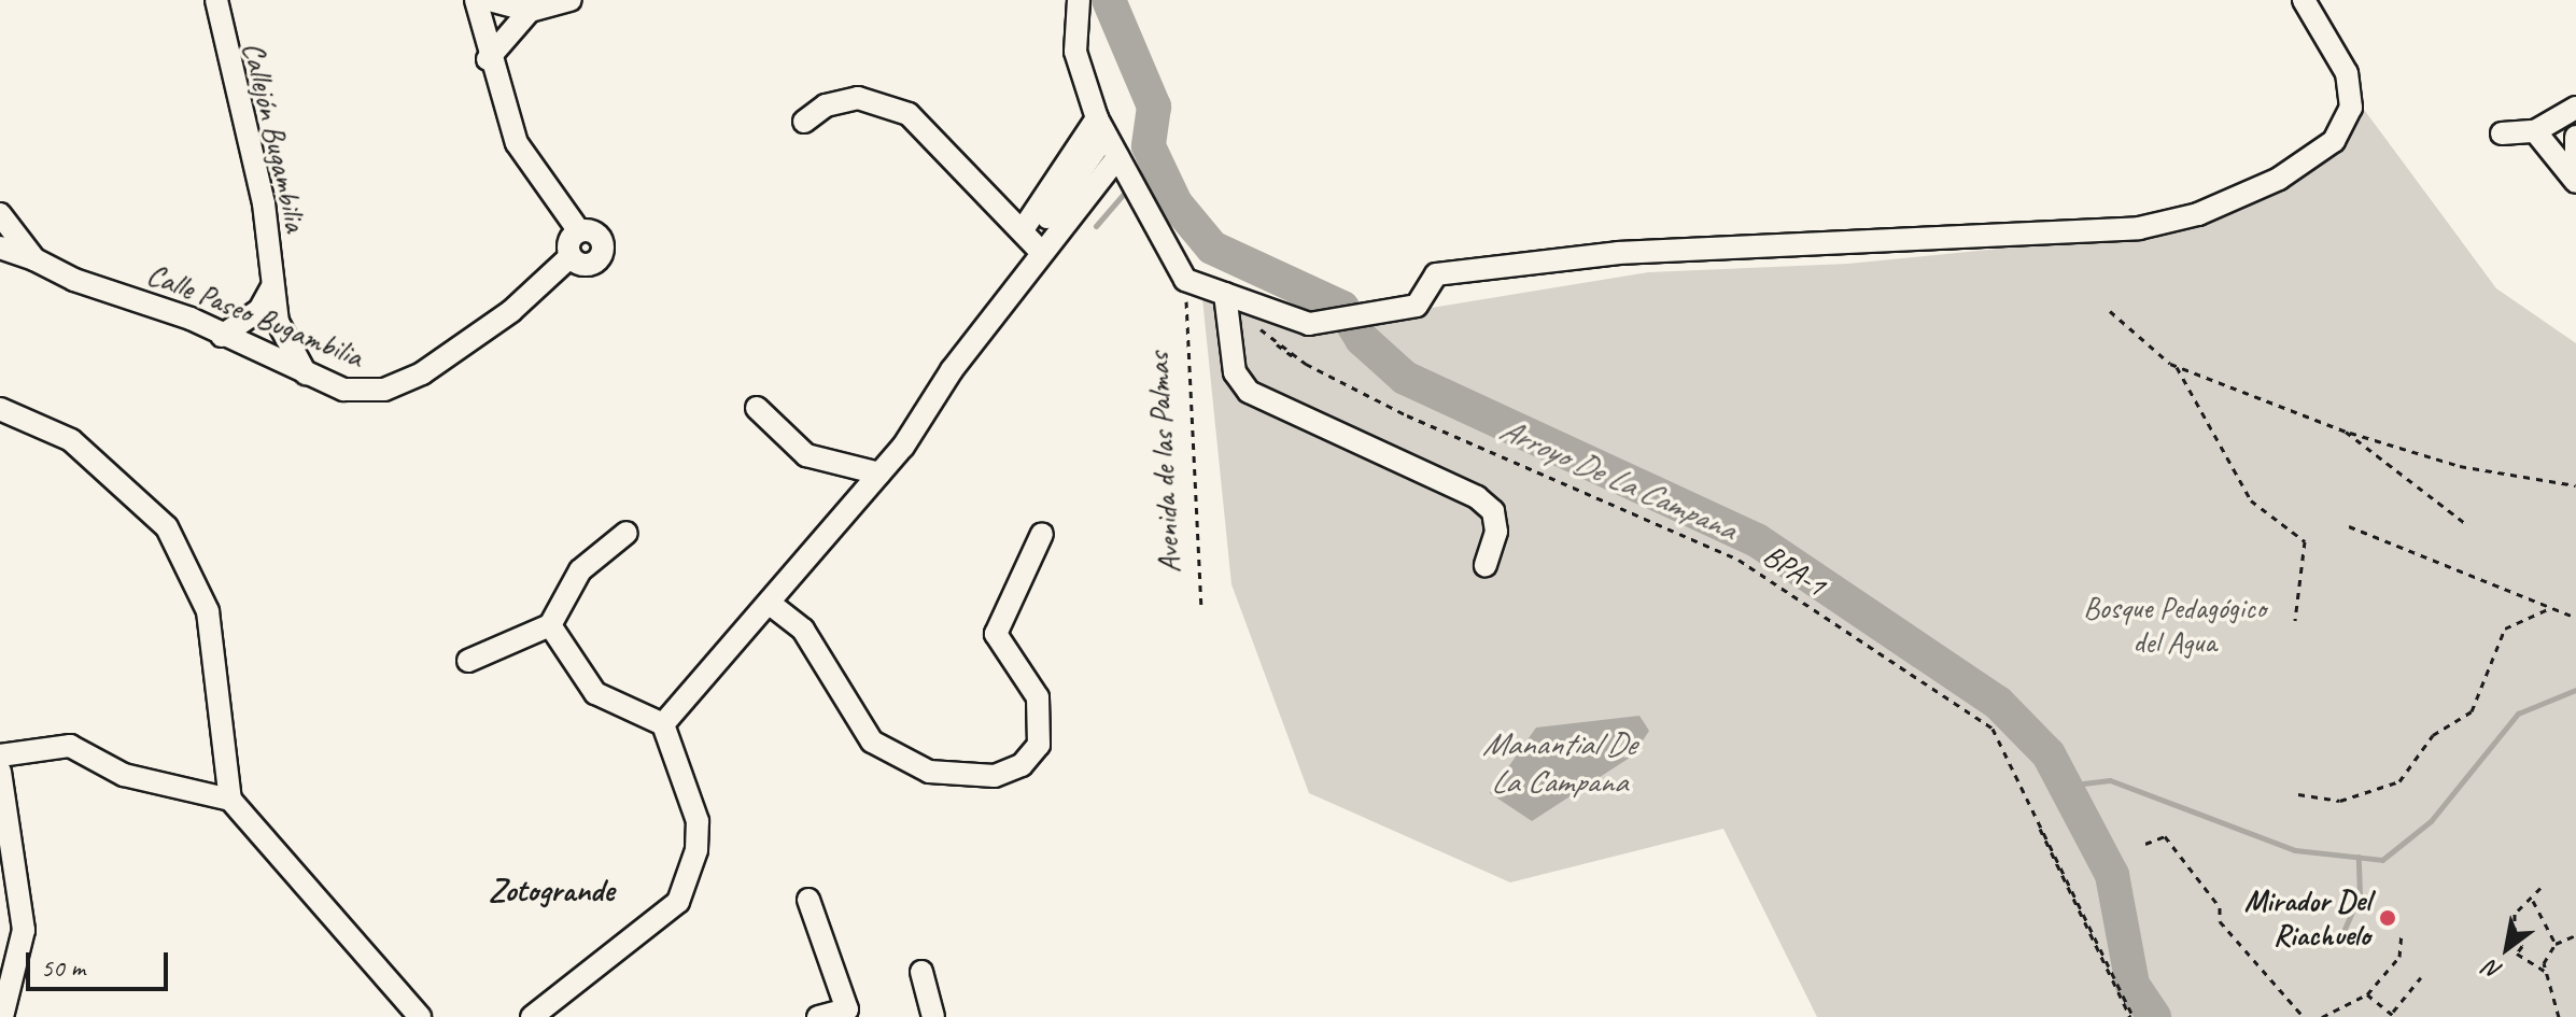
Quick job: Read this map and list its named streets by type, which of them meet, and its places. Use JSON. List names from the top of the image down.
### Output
{
  "streets": {
    "street": ["Callejón Bugambilia", "Calle Paseo Bugambilia"],
    "path": ["Avenida de las Palmas"]
  },
  "crossings": [
    ["Callejón Bugambilia", "Calle Paseo Bugambilia"]
  ],
  "districts": ["Zotogrande"],
  "water": ["Arroyo De La Campana", "Manantial De La Campana"],
  "parks": ["Bosque Pedagógico del Agua"],
  "places": ["Mirador Del Riachuelo"],
  "scale_bar": "50 m",
  "north": "bottom left"
}
